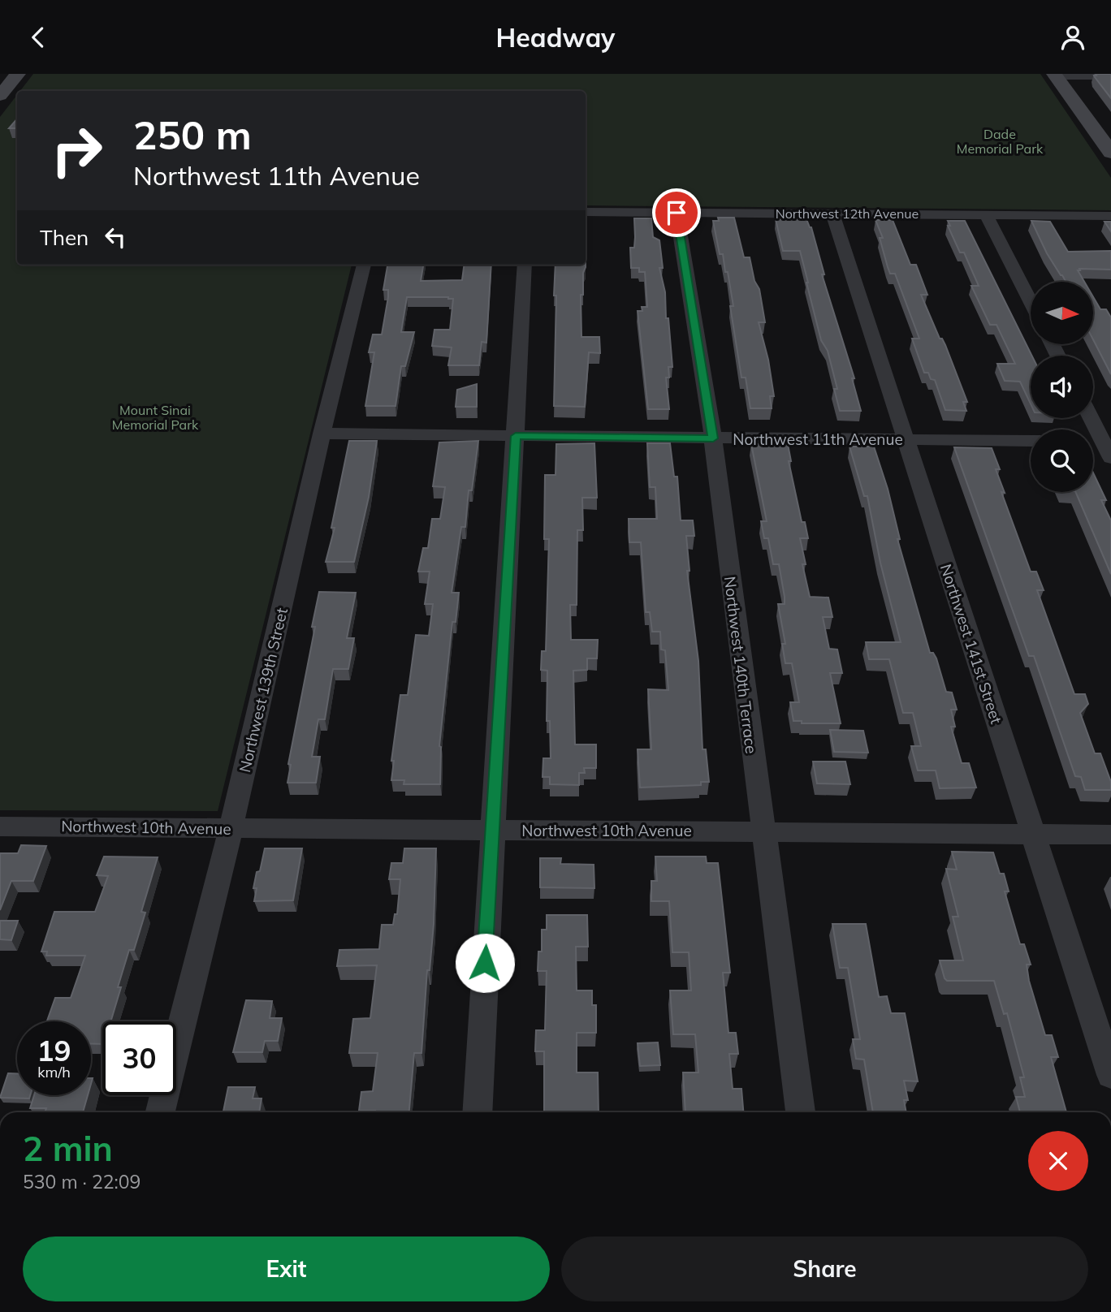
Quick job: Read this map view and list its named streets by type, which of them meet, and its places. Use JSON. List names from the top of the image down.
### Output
{
  "streets": {
    "street": [
      "Northwest 12th Avenue",
      "Northwest 11th Avenue",
      "Northwest 141st Street",
      "Northwest 140th Terrace",
      "Northwest 139th Street",
      "Northwest 10th Avenue"
    ]
  },
  "crossings": [
    ["Northwest 12th Avenue", "Northwest 141st Street"],
    ["Northwest 12th Avenue", "Northwest 140th Terrace"],
    ["Northwest 11th Avenue", "Northwest 141st Street"],
    ["Northwest 11th Avenue", "Northwest 140th Terrace"],
    ["Northwest 11th Avenue", "Northwest 139th Street"],
    ["Northwest 141st Street", "Northwest 10th Avenue"],
    ["Northwest 140th Terrace", "Northwest 10th Avenue"],
    ["Northwest 139th Street", "Northwest 10th Avenue"]
  ],
  "parks": ["Dade Memorial Park", "Mount Sinai Memorial Park"],
  "north": "right",
  "page": {
    "header": "Headway",
    "turn": ["250 m", "Northwest 11th Avenue"],
    "then": "Then",
    "speed": "19 km/h",
    "limit": "30",
    "heading": ["2 min", "530 m · 22:09"],
    "buttons": ["Exit", "Share"]
  }
}
